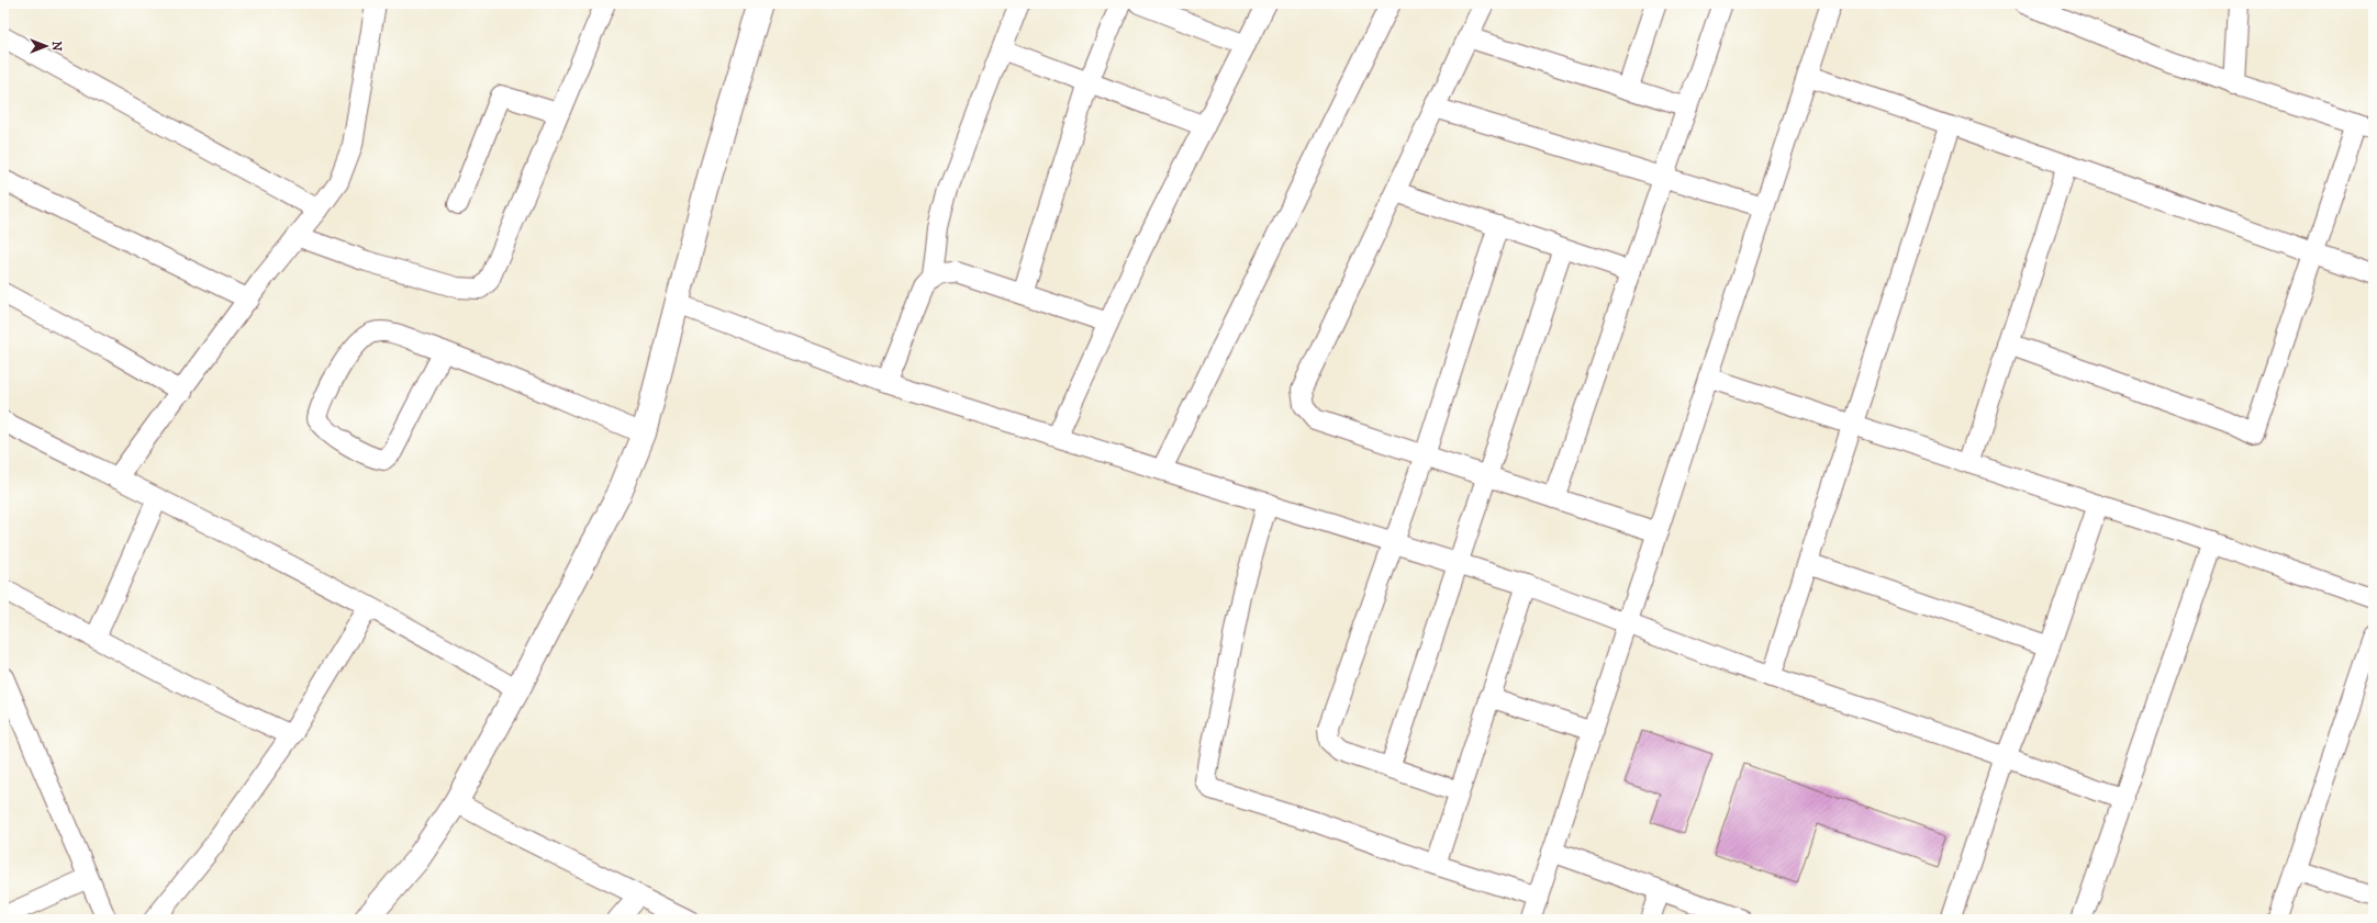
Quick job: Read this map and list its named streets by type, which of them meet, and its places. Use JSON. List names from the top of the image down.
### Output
{
  "north": "right"
}
